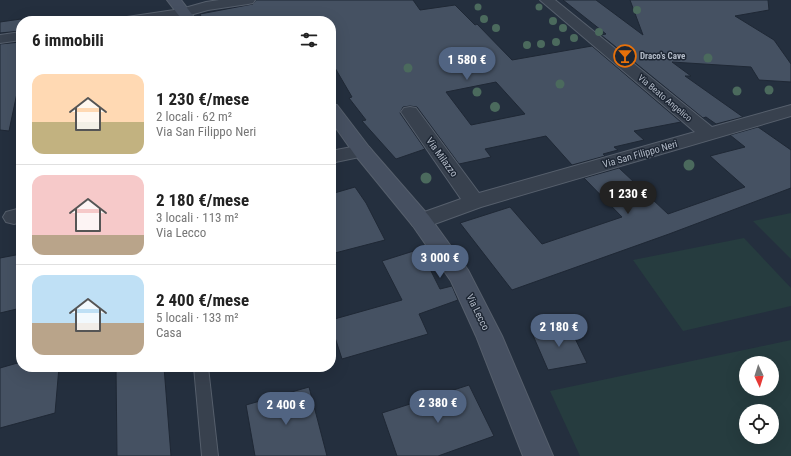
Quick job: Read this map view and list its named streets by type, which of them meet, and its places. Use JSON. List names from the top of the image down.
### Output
{
  "streets": {
    "street": [
      "Via Beato Angelico",
      "Via San Filippo Neri",
      "Via Milazzo",
      "Via Lecco"
    ]
  },
  "crossings": [
    ["Via Beato Angelico", "Via San Filippo Neri"],
    ["Via San Filippo Neri", "Via Milazzo"],
    ["Via San Filippo Neri", "Via Lecco"]
  ],
  "places": {
    "bar": ["Draco's Cave"]
  },
  "north": "bottom",
  "page": {
    "heading": "6 immobili",
    "price": [
      "1 580 €",
      "1 230 €",
      "3 000 €",
      "2 180 €",
      "2 380 €",
      "2 400 €"
    ],
    "list": [
      {
        "name": "1 230 €/mese",
        "note": "2 locali · 62 m² · Via San Filippo Neri"
      },
      {
        "name": "2 180 €/mese",
        "note": "3 locali · 113 m² · Via Lecco"
      },
      {
        "name": "2 400 €/mese",
        "note": "5 locali · 133 m² · Casa"
      }
    ]
  }
}
